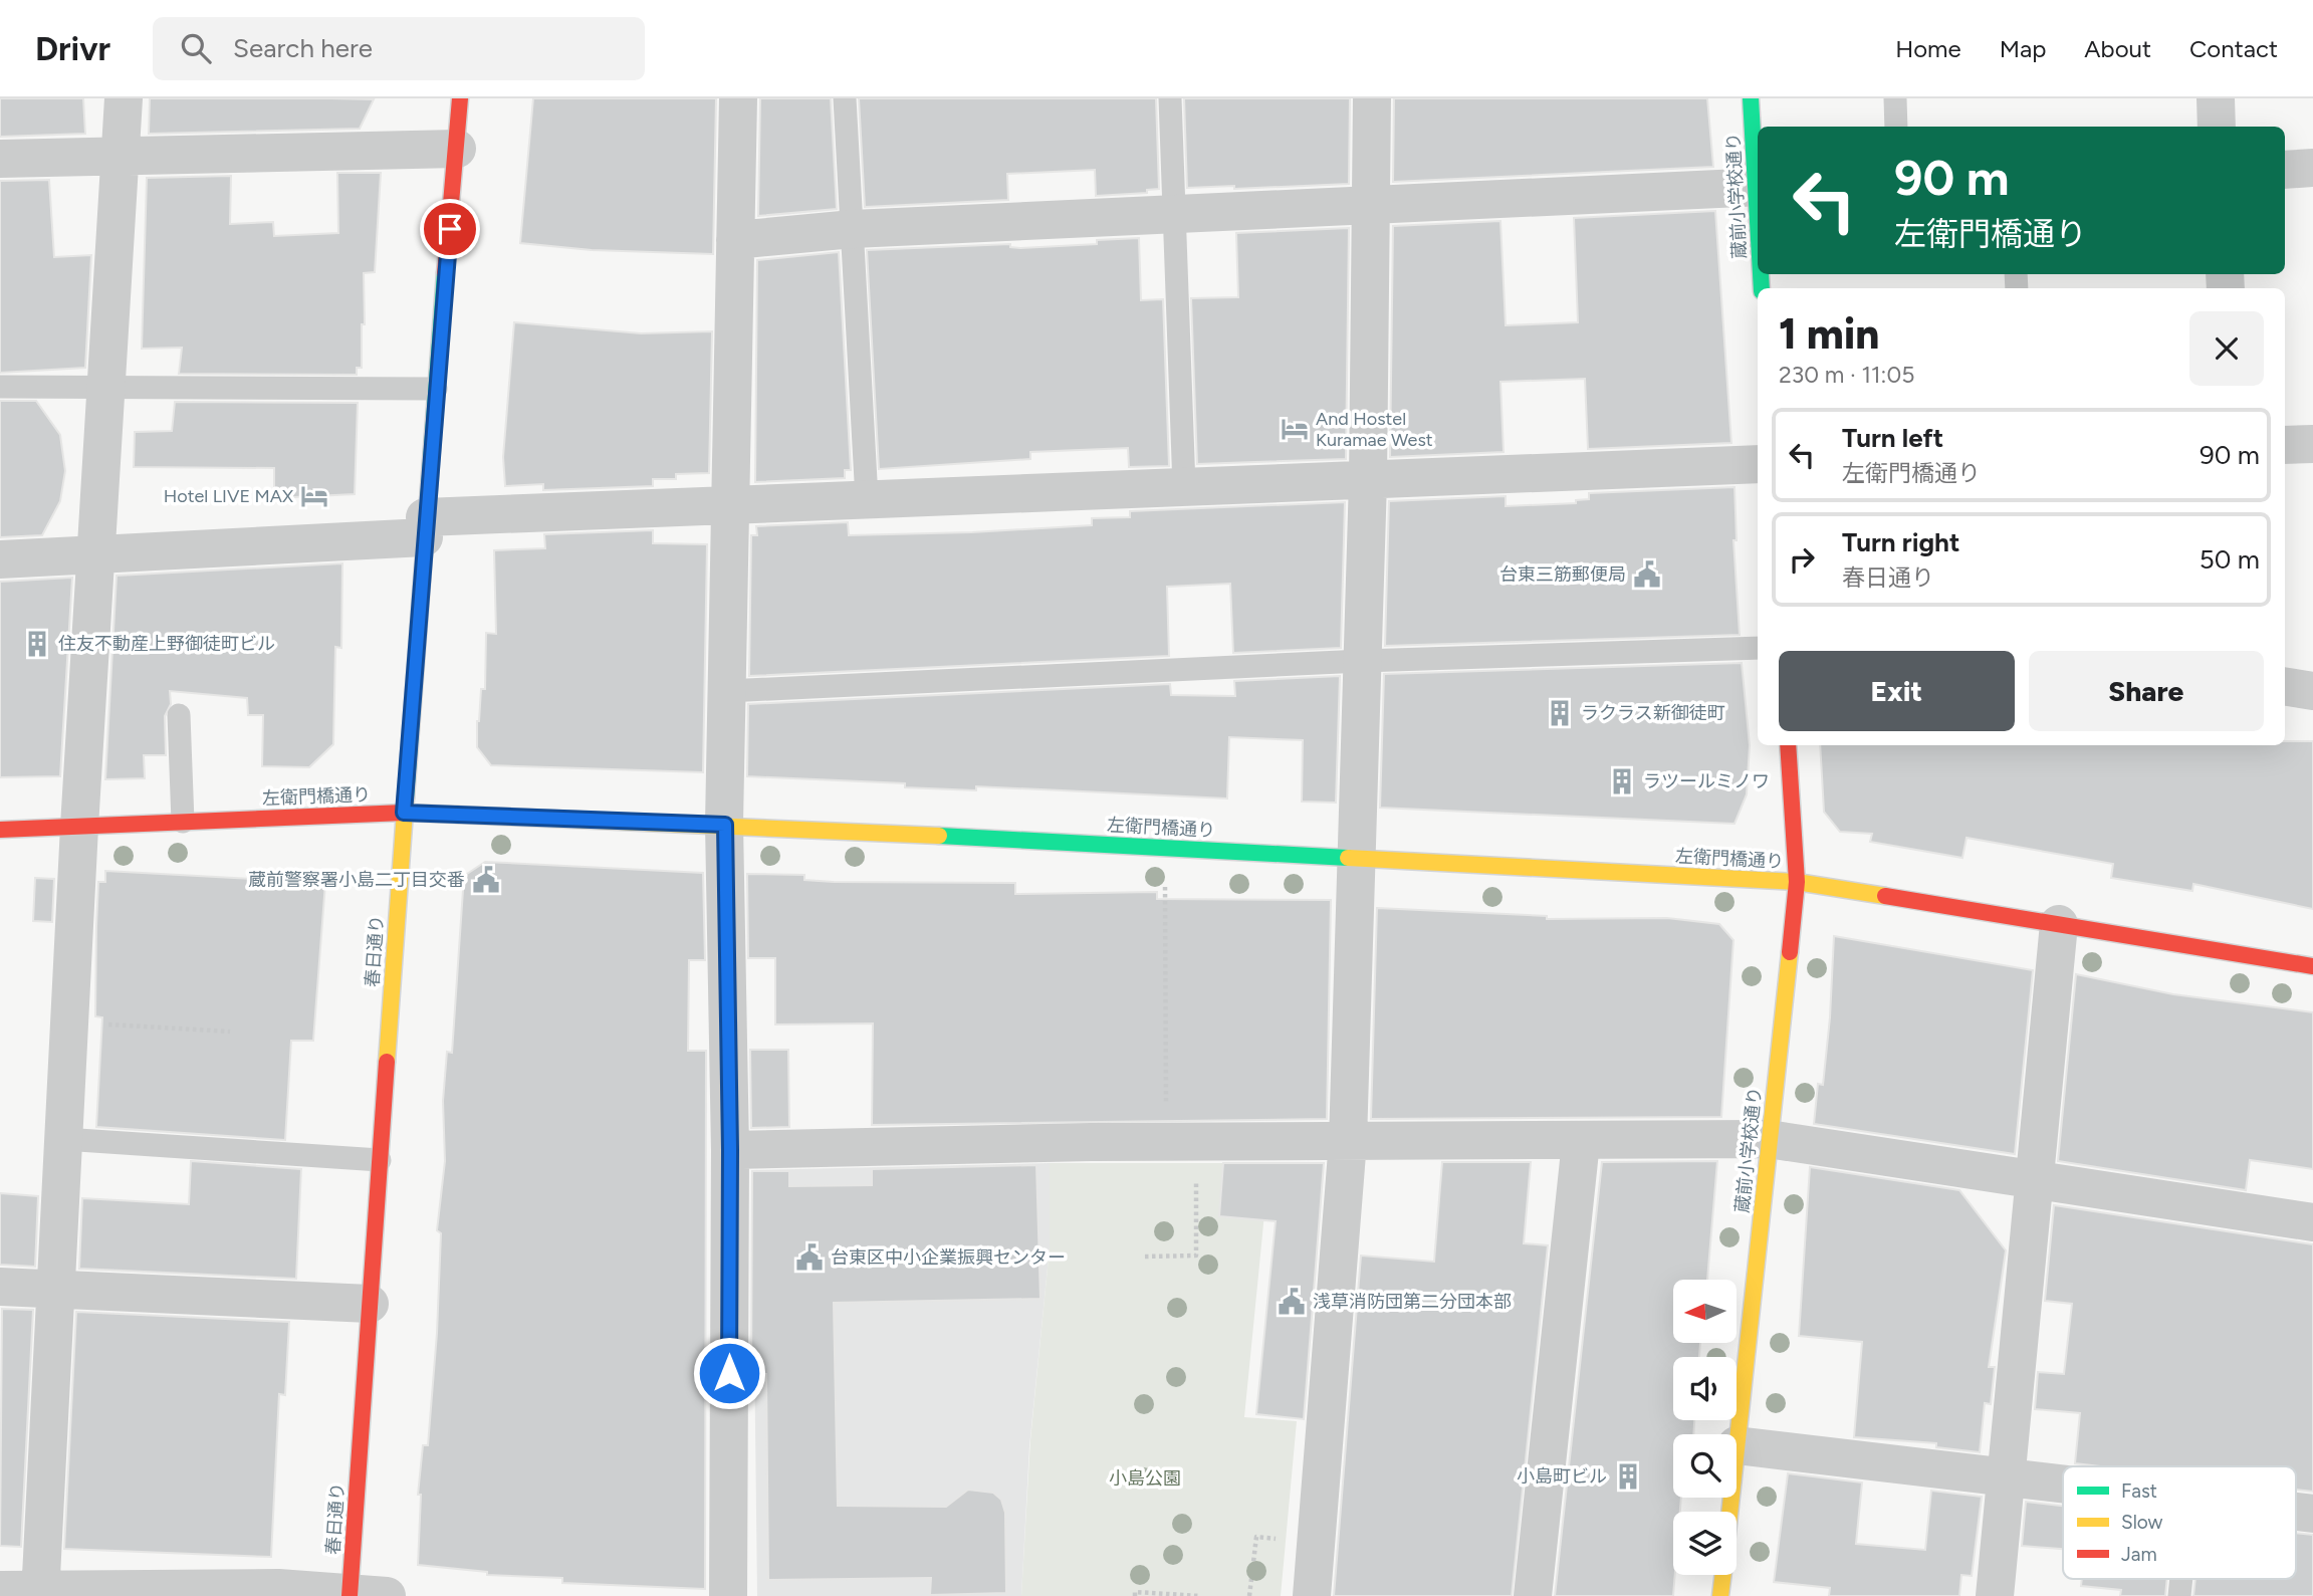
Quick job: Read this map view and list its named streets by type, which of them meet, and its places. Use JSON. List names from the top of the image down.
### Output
{
  "streets": {
    "street": ["蔵前小学校通り", "左衛門橋通り", "春日通り"]
  },
  "crossings": [
    ["蔵前小学校通り", "左衛門橋通り"],
    ["左衛門橋通り", "春日通り"]
  ],
  "parks": ["小島公園"],
  "places": {
    "hotel": ["And Hostel Kuramae West", "Hotel LIVE MAX"],
    "public building": [
      "台東三筋郵便局",
      "蔵前警察署小島二丁目交番",
      "台東区中小企業振興センター",
      "浅草消防団第二分団本部"
    ],
    "building": [
      "住友不動産上野御徒町ビル",
      "ラクラス新御徒町",
      "ラツールミノワ",
      "小島町ビル"
    ]
  },
  "legend": ["Fast", "Slow", "Jam"],
  "north": "left",
  "page": {
    "header": "Drivr",
    "search": "Search here",
    "nav": [
      "Home",
      "Map",
      "About",
      "Contact"
    ],
    "turn": ["90 m", "左衛門橋通り"],
    "heading": ["1 min", "230 m · 11:05"],
    "list": [
      {
        "name": "Turn left",
        "note": "左衛門橋通り",
        "value": "90 m"
      },
      {
        "name": "Turn right",
        "note": "春日通り",
        "value": "50 m"
      }
    ],
    "buttons": ["Exit", "Share"]
  }
}
